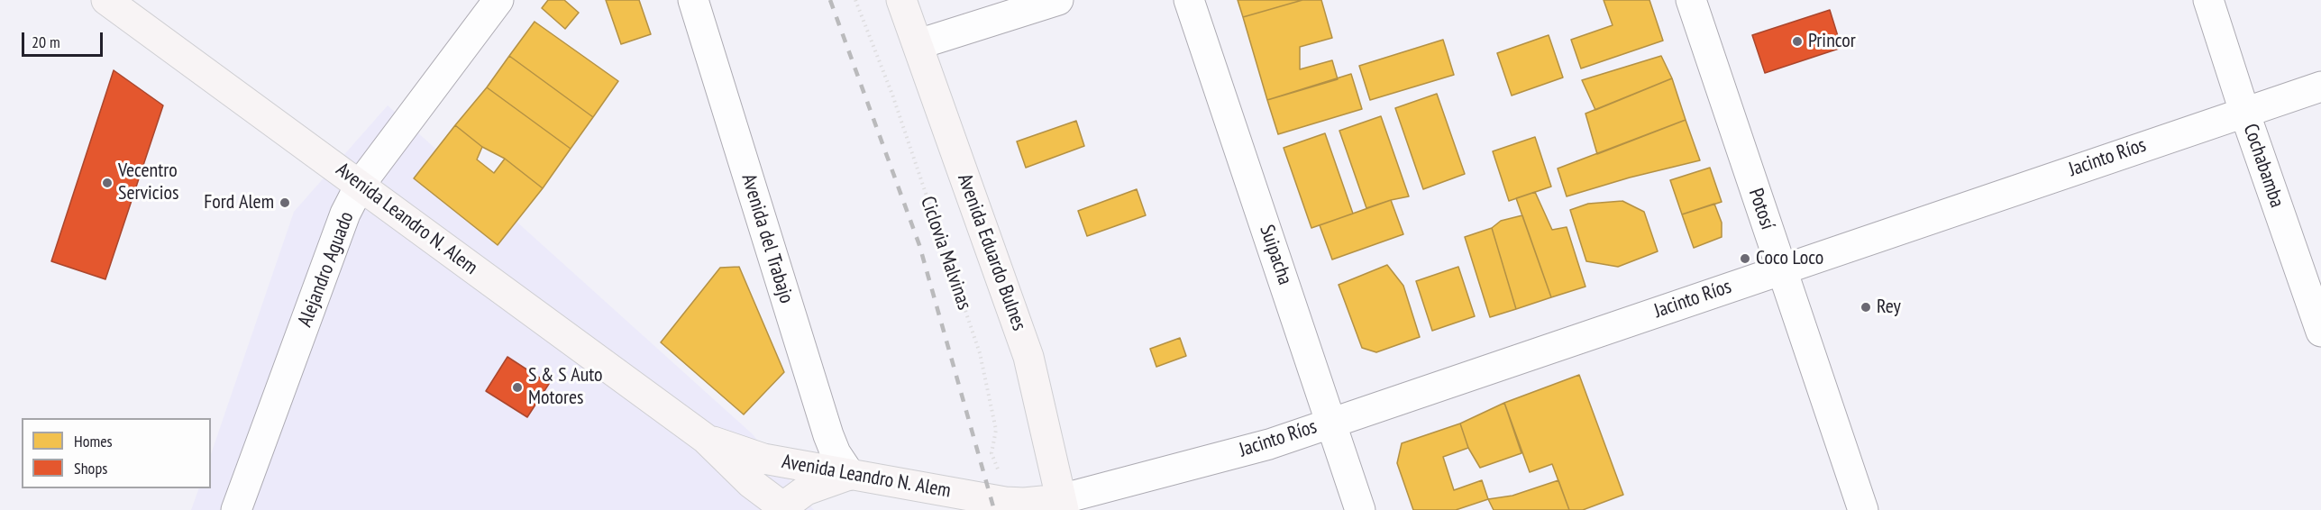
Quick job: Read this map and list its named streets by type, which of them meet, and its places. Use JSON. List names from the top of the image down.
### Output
{
  "streets": {
    "main road": ["Avenida Leandro N. Alem", "Avenida Eduardo Bulnes"],
    "street": [
      "Jacinto Ríos",
      "Cochabamba",
      "Potosí",
      "Avenida del Trabajo",
      "Suipacha",
      "Alejandro Aguado"
    ],
    "path": ["Ciclovia Malvinas"]
  },
  "crossings": [
    ["Jacinto Ríos", "Cochabamba"],
    ["Jacinto Ríos", "Potosí"],
    ["Jacinto Ríos", "Avenida Leandro N. Alem"],
    ["Jacinto Ríos", "Avenida Eduardo Bulnes"],
    ["Jacinto Ríos", "Suipacha"],
    ["Avenida Leandro N. Alem", "Avenida del Trabajo"],
    ["Avenida Leandro N. Alem", "Avenida Eduardo Bulnes"],
    ["Avenida Leandro N. Alem", "Ciclovia Malvinas"],
    ["Avenida Leandro N. Alem", "Alejandro Aguado"]
  ],
  "places": [
    "Princor",
    "Vecentro Servicios",
    "Ford Alem",
    "Coco Loco",
    "Rey",
    "S & S Auto Motores"
  ],
  "legend": ["Homes", "Shops"],
  "scale_bar": "20 m"
}
